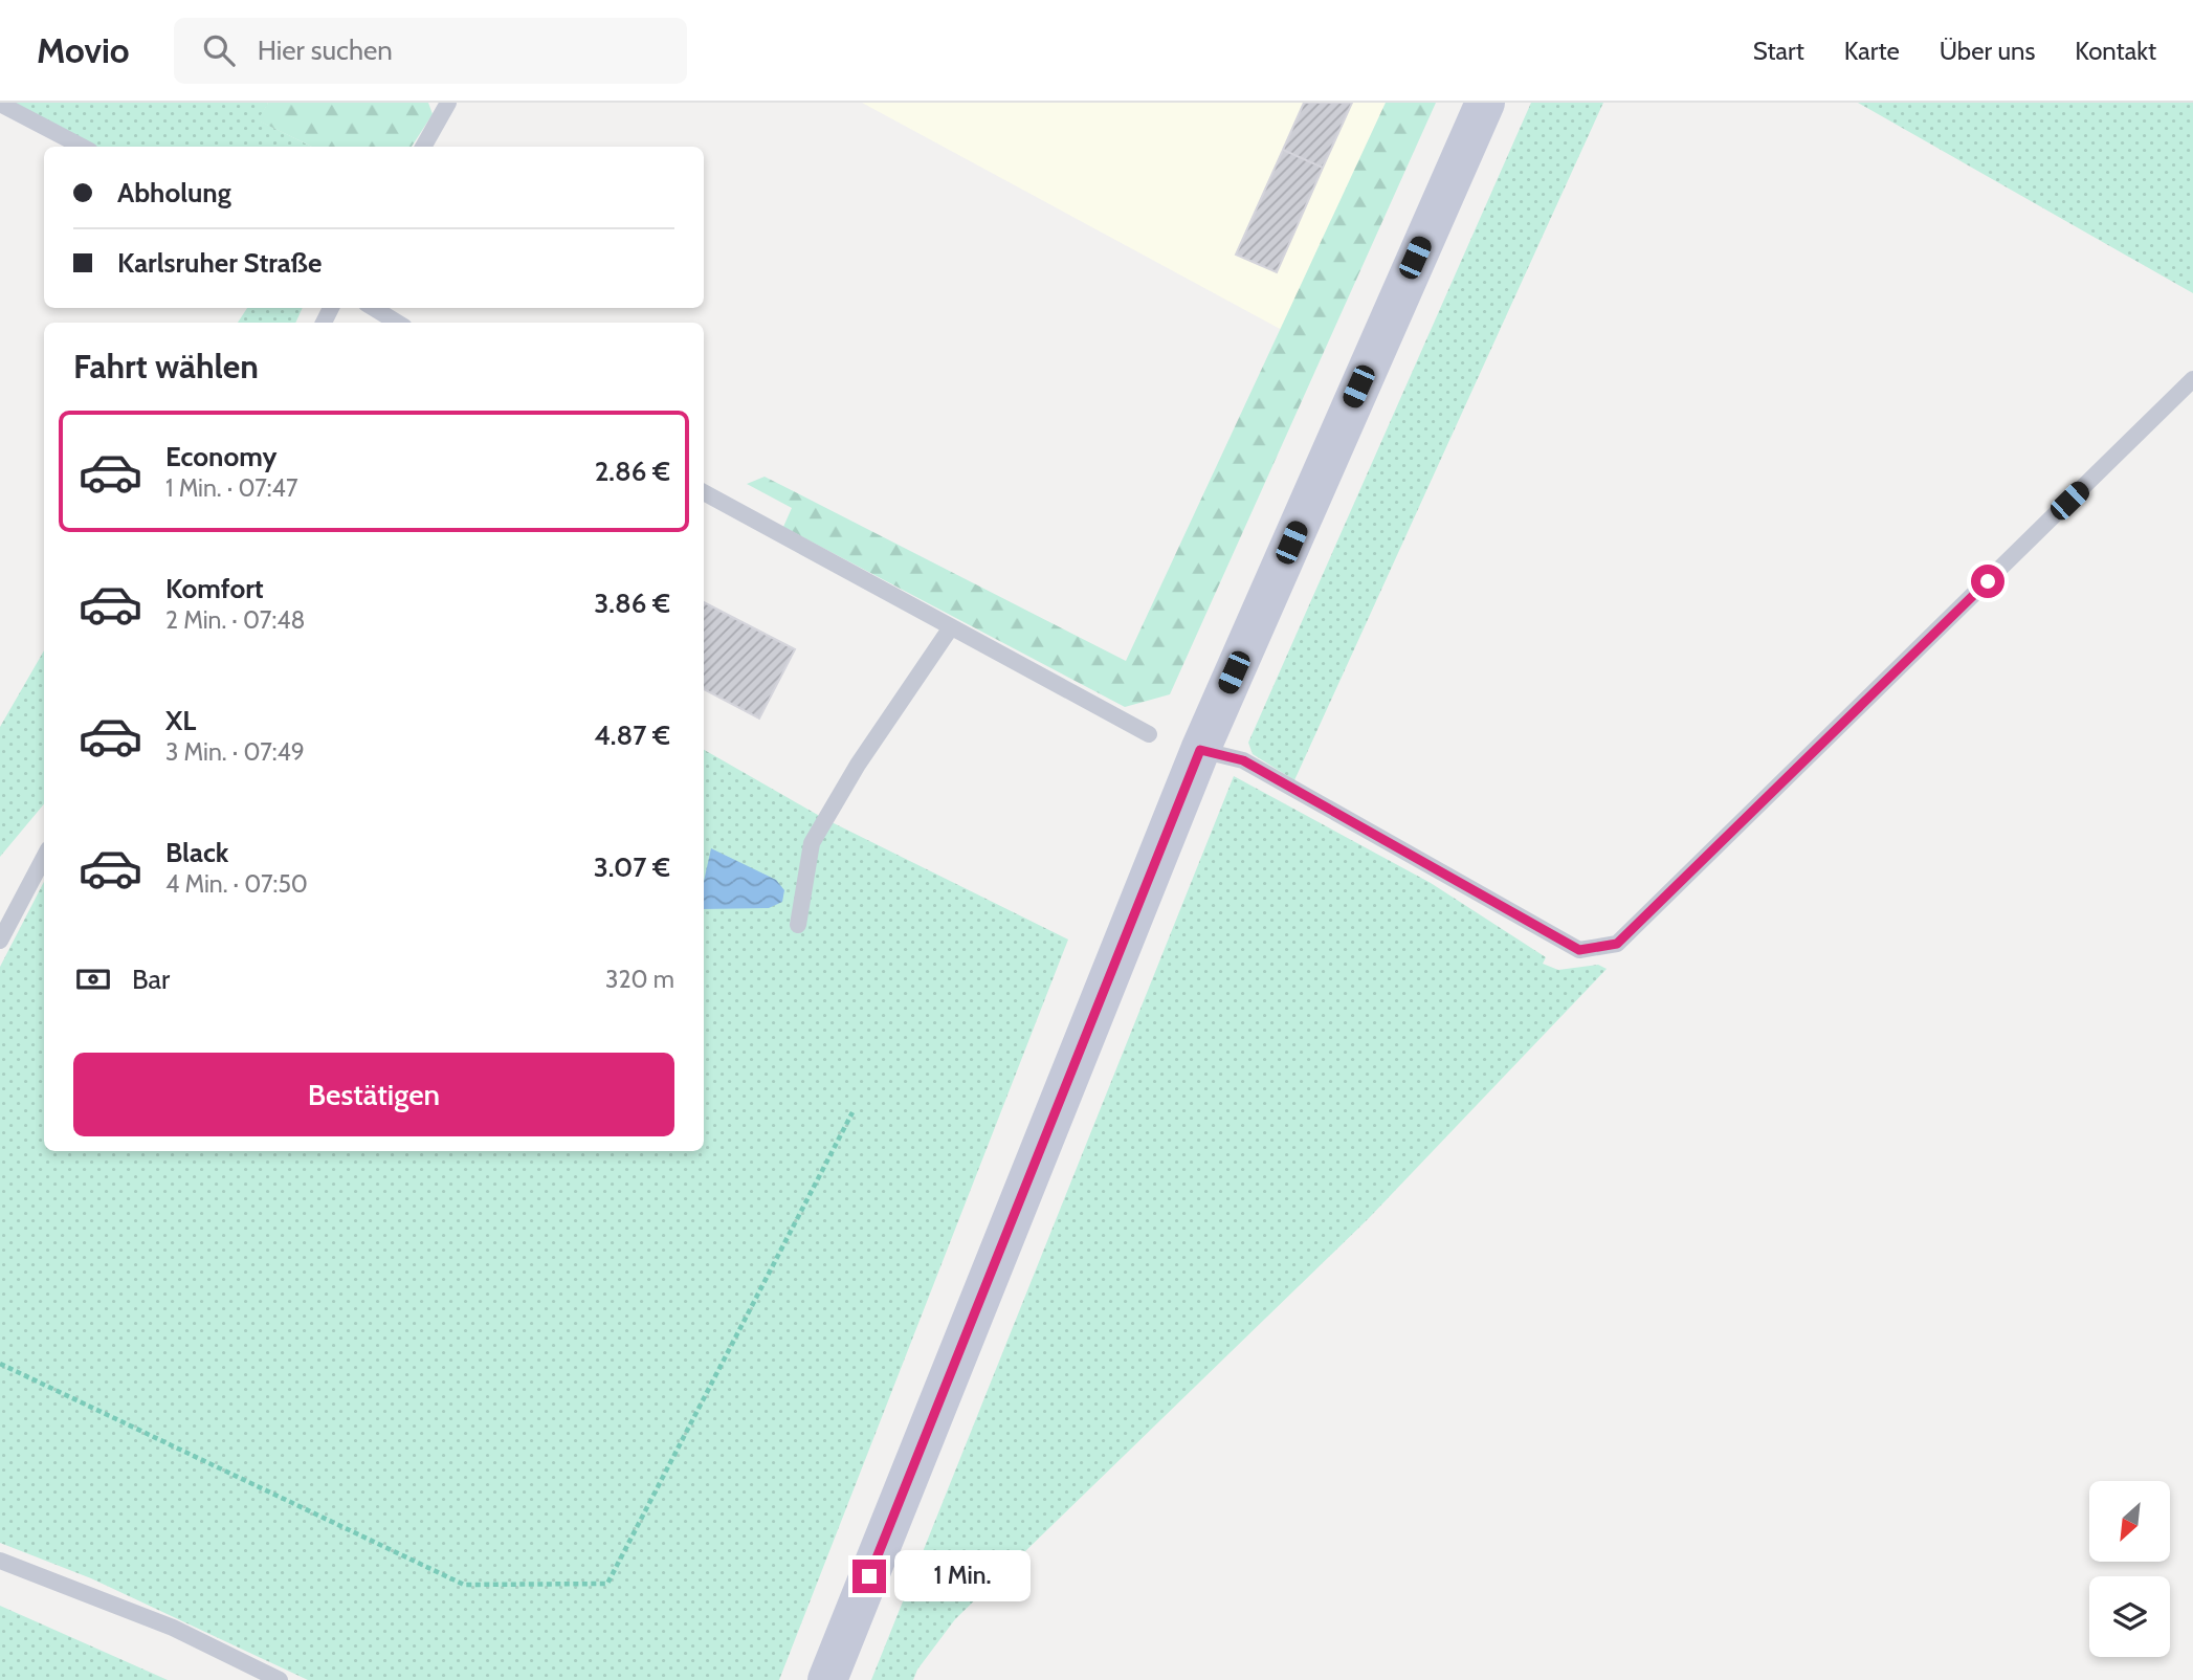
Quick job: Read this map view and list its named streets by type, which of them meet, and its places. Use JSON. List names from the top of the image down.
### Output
{
  "north": "bottom left",
  "page": {
    "header": "Movio",
    "search": "Hier suchen",
    "nav": [
      "Start",
      "Karte",
      "Über uns",
      "Kontakt"
    ],
    "banner": ["Abholung", "Karlsruher Straße"],
    "heading": "Fahrt wählen",
    "list": [
      {
        "name": "Economy",
        "note": "1 Min. · 07:47",
        "value": "2.86 €"
      },
      {
        "name": "Komfort",
        "note": "2 Min. · 07:48",
        "value": "3.86 €"
      },
      {
        "name": "XL",
        "note": "3 Min. · 07:49",
        "value": "4.87 €"
      },
      {
        "name": "Black",
        "note": "4 Min. · 07:50",
        "value": "3.07 €"
      }
    ],
    "pay": ["Bar", "320 m"],
    "buttons": "Bestätigen",
    "bubble": "1 Min."
  }
}
